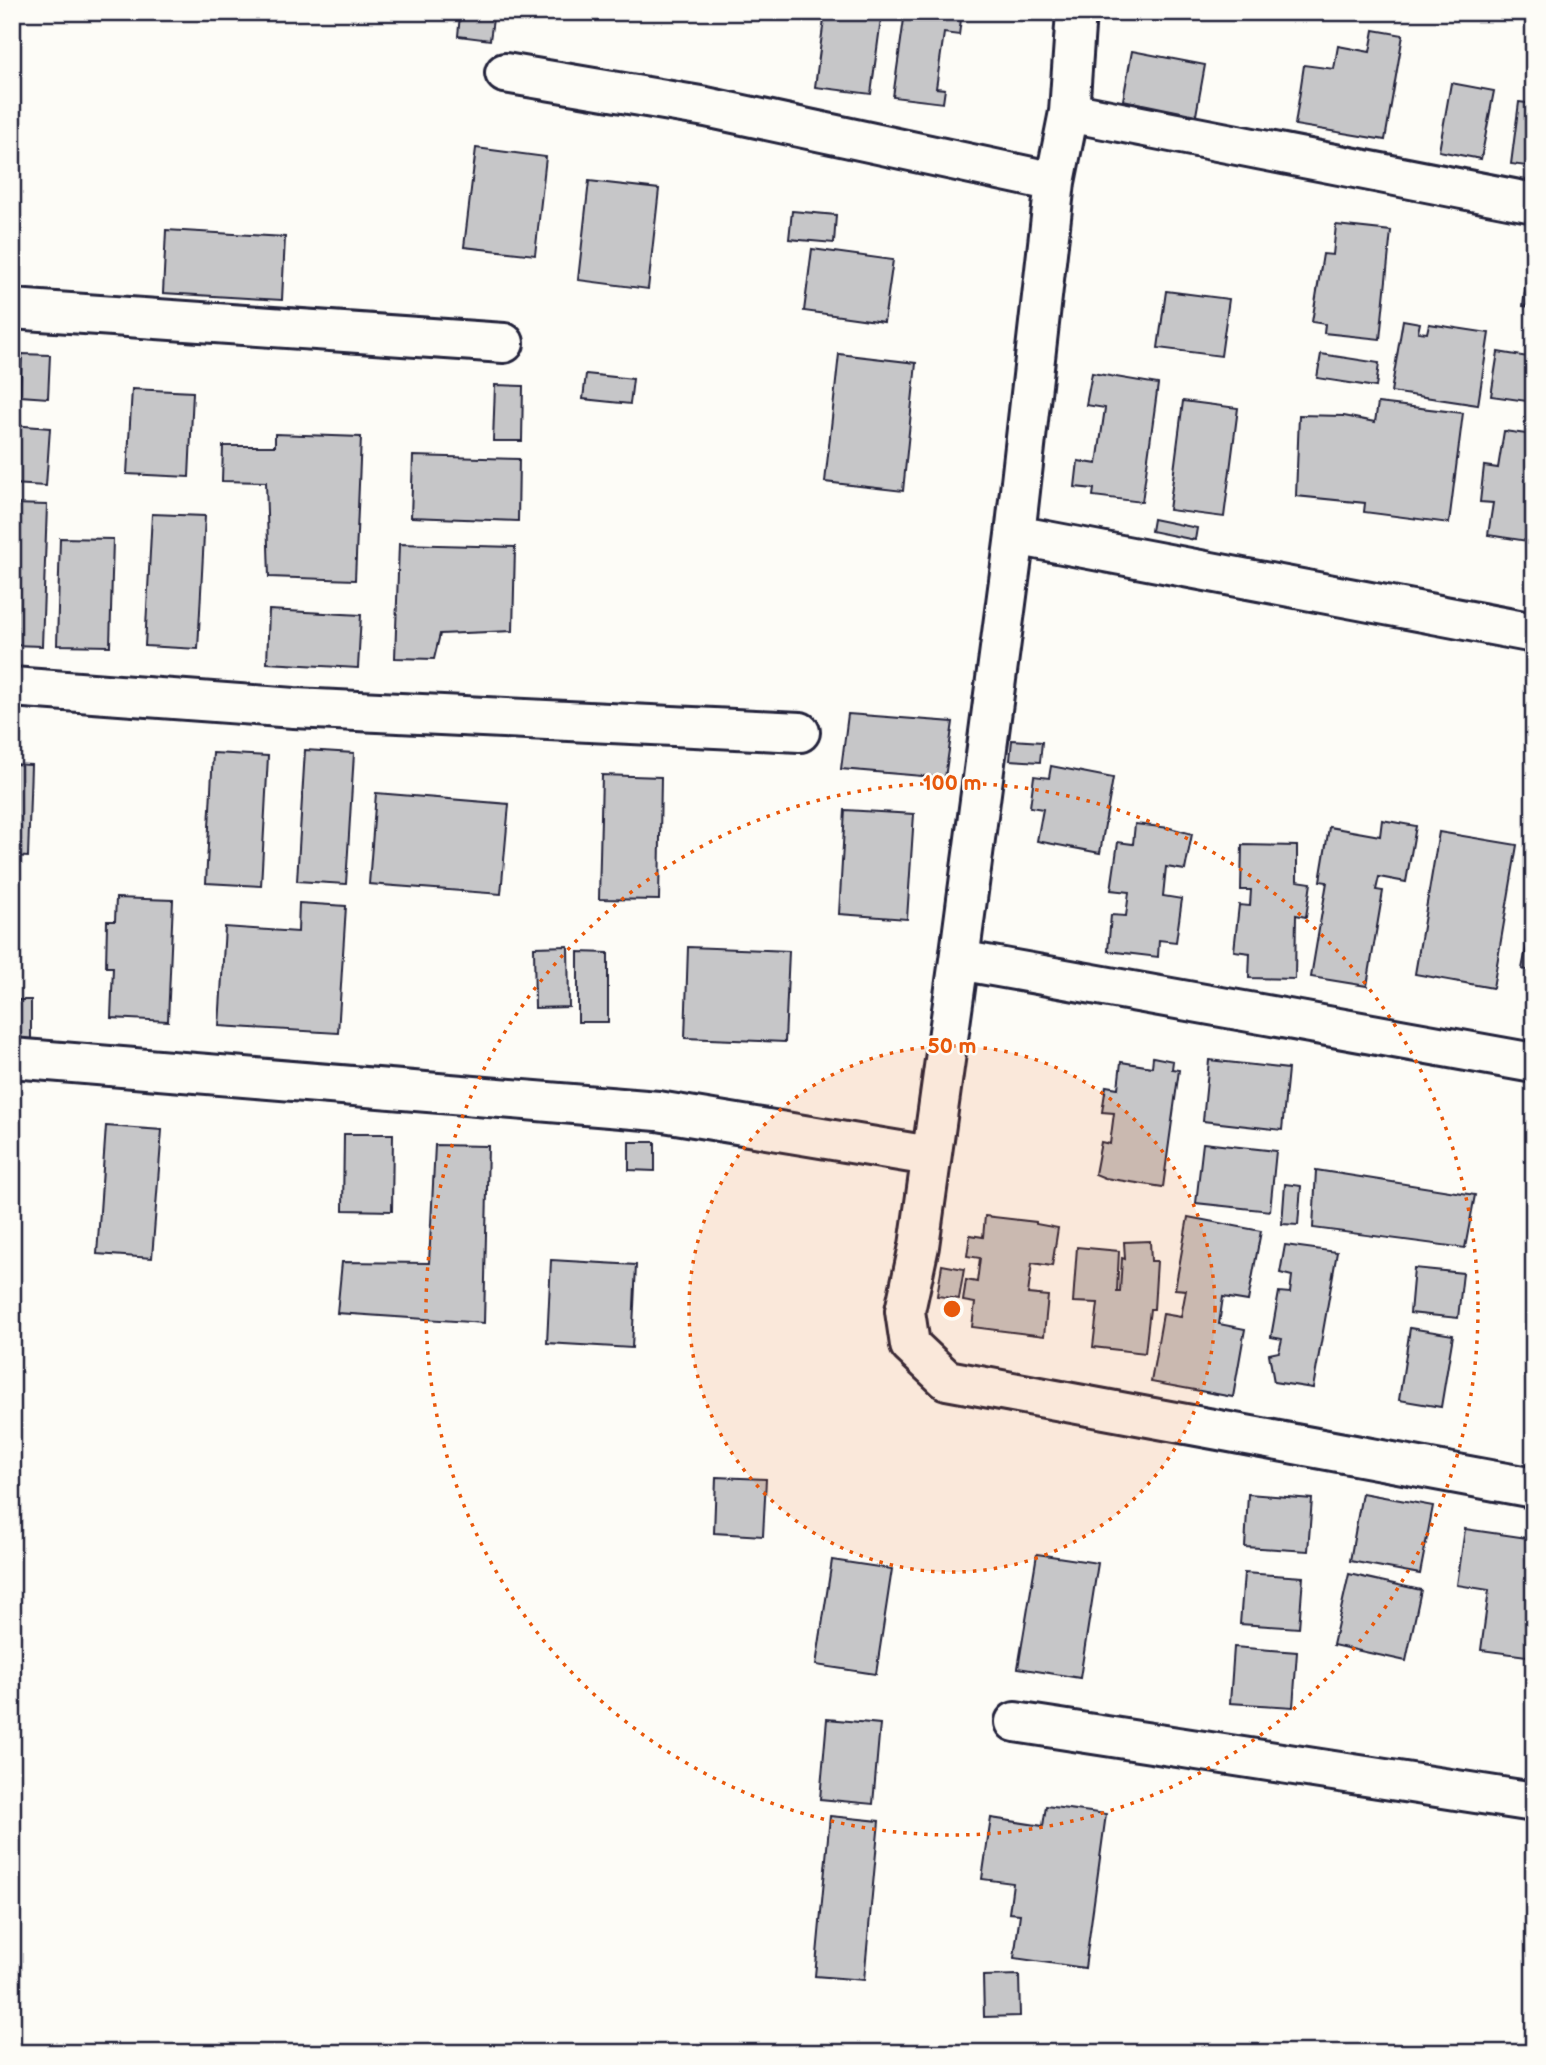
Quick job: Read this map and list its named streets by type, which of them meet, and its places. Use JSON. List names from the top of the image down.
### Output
{
  "rings": ["100 m", "50 m"]
}
